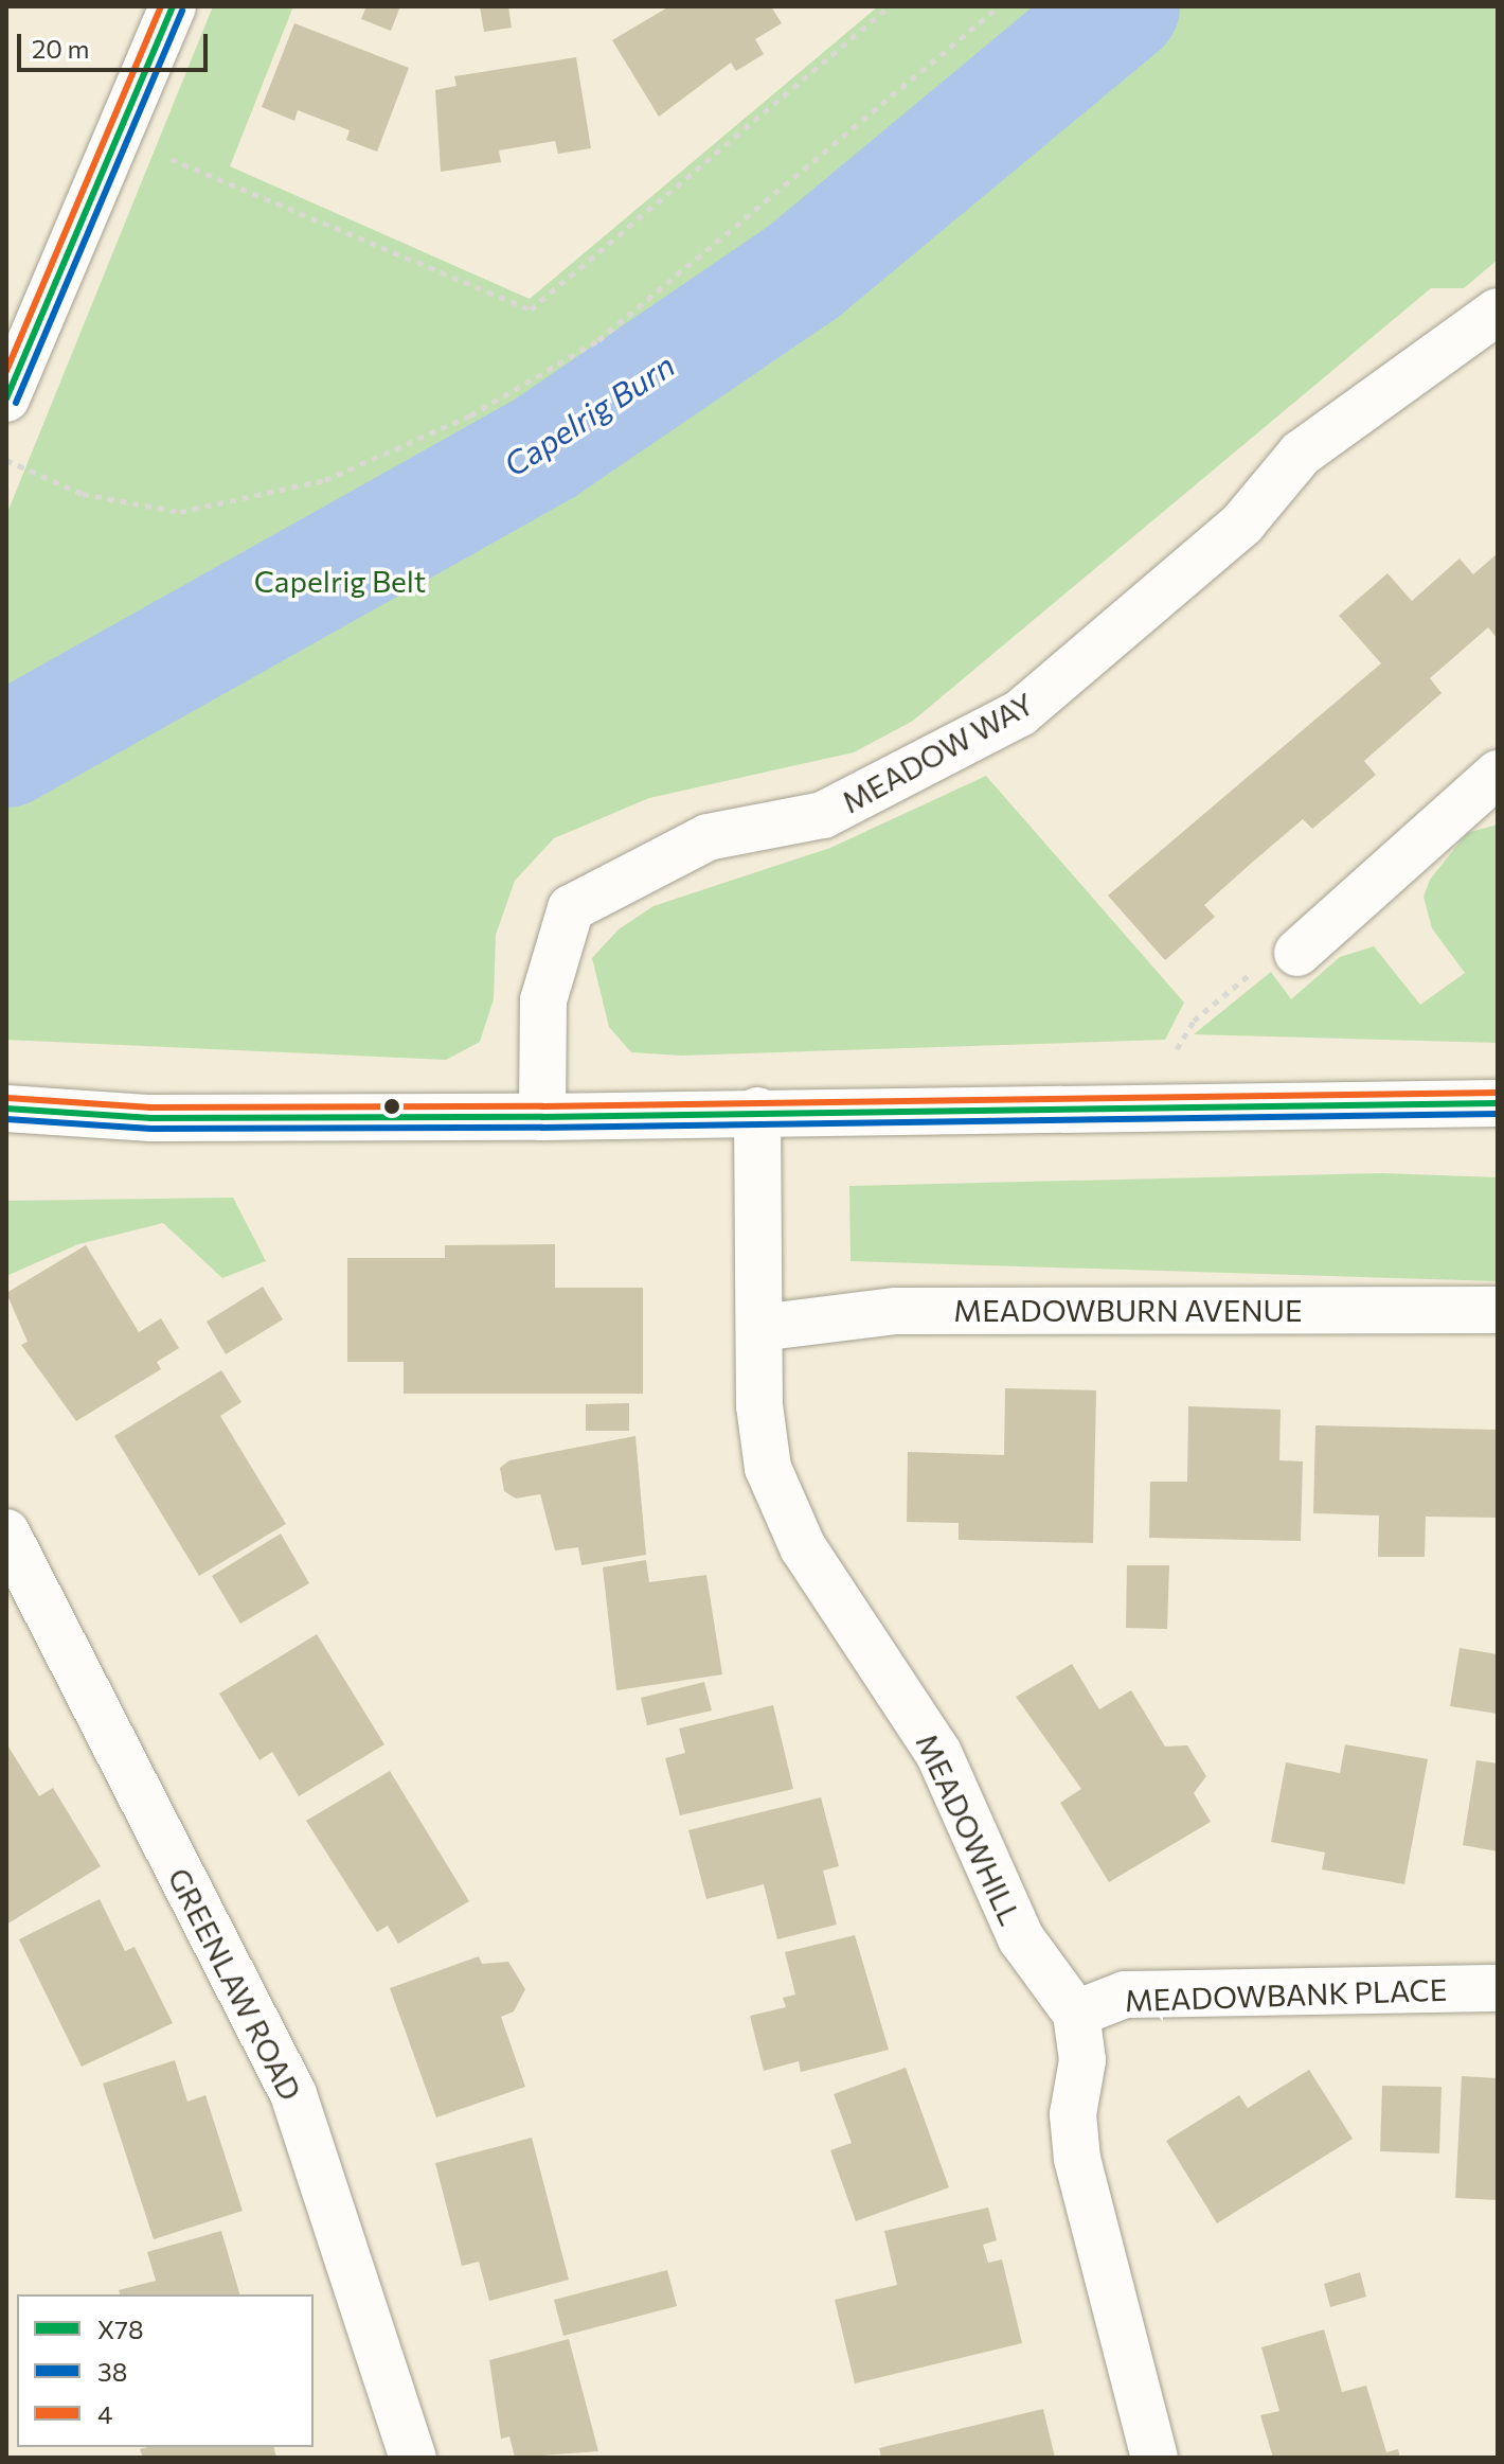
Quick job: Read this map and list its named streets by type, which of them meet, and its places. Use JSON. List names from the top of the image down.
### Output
{
  "streets": {
    "street": [
      "MEADOW WAY",
      "MEADOWBURN AVENUE",
      "MEADOWHILL",
      "GREENLAW ROAD",
      "MEADOWBANK PLACE"
    ]
  },
  "crossings": [
    ["MEADOWBURN AVENUE", "MEADOWHILL"],
    ["MEADOWHILL", "MEADOWBANK PLACE"]
  ],
  "water": ["Capelrig Burn"],
  "parks": ["Capelrig Belt"],
  "lines": ["transit line X78", "transit line 4", "transit line 38"],
  "legend": ["X78", "38", "4"],
  "scale_bar": "20 m"
}
